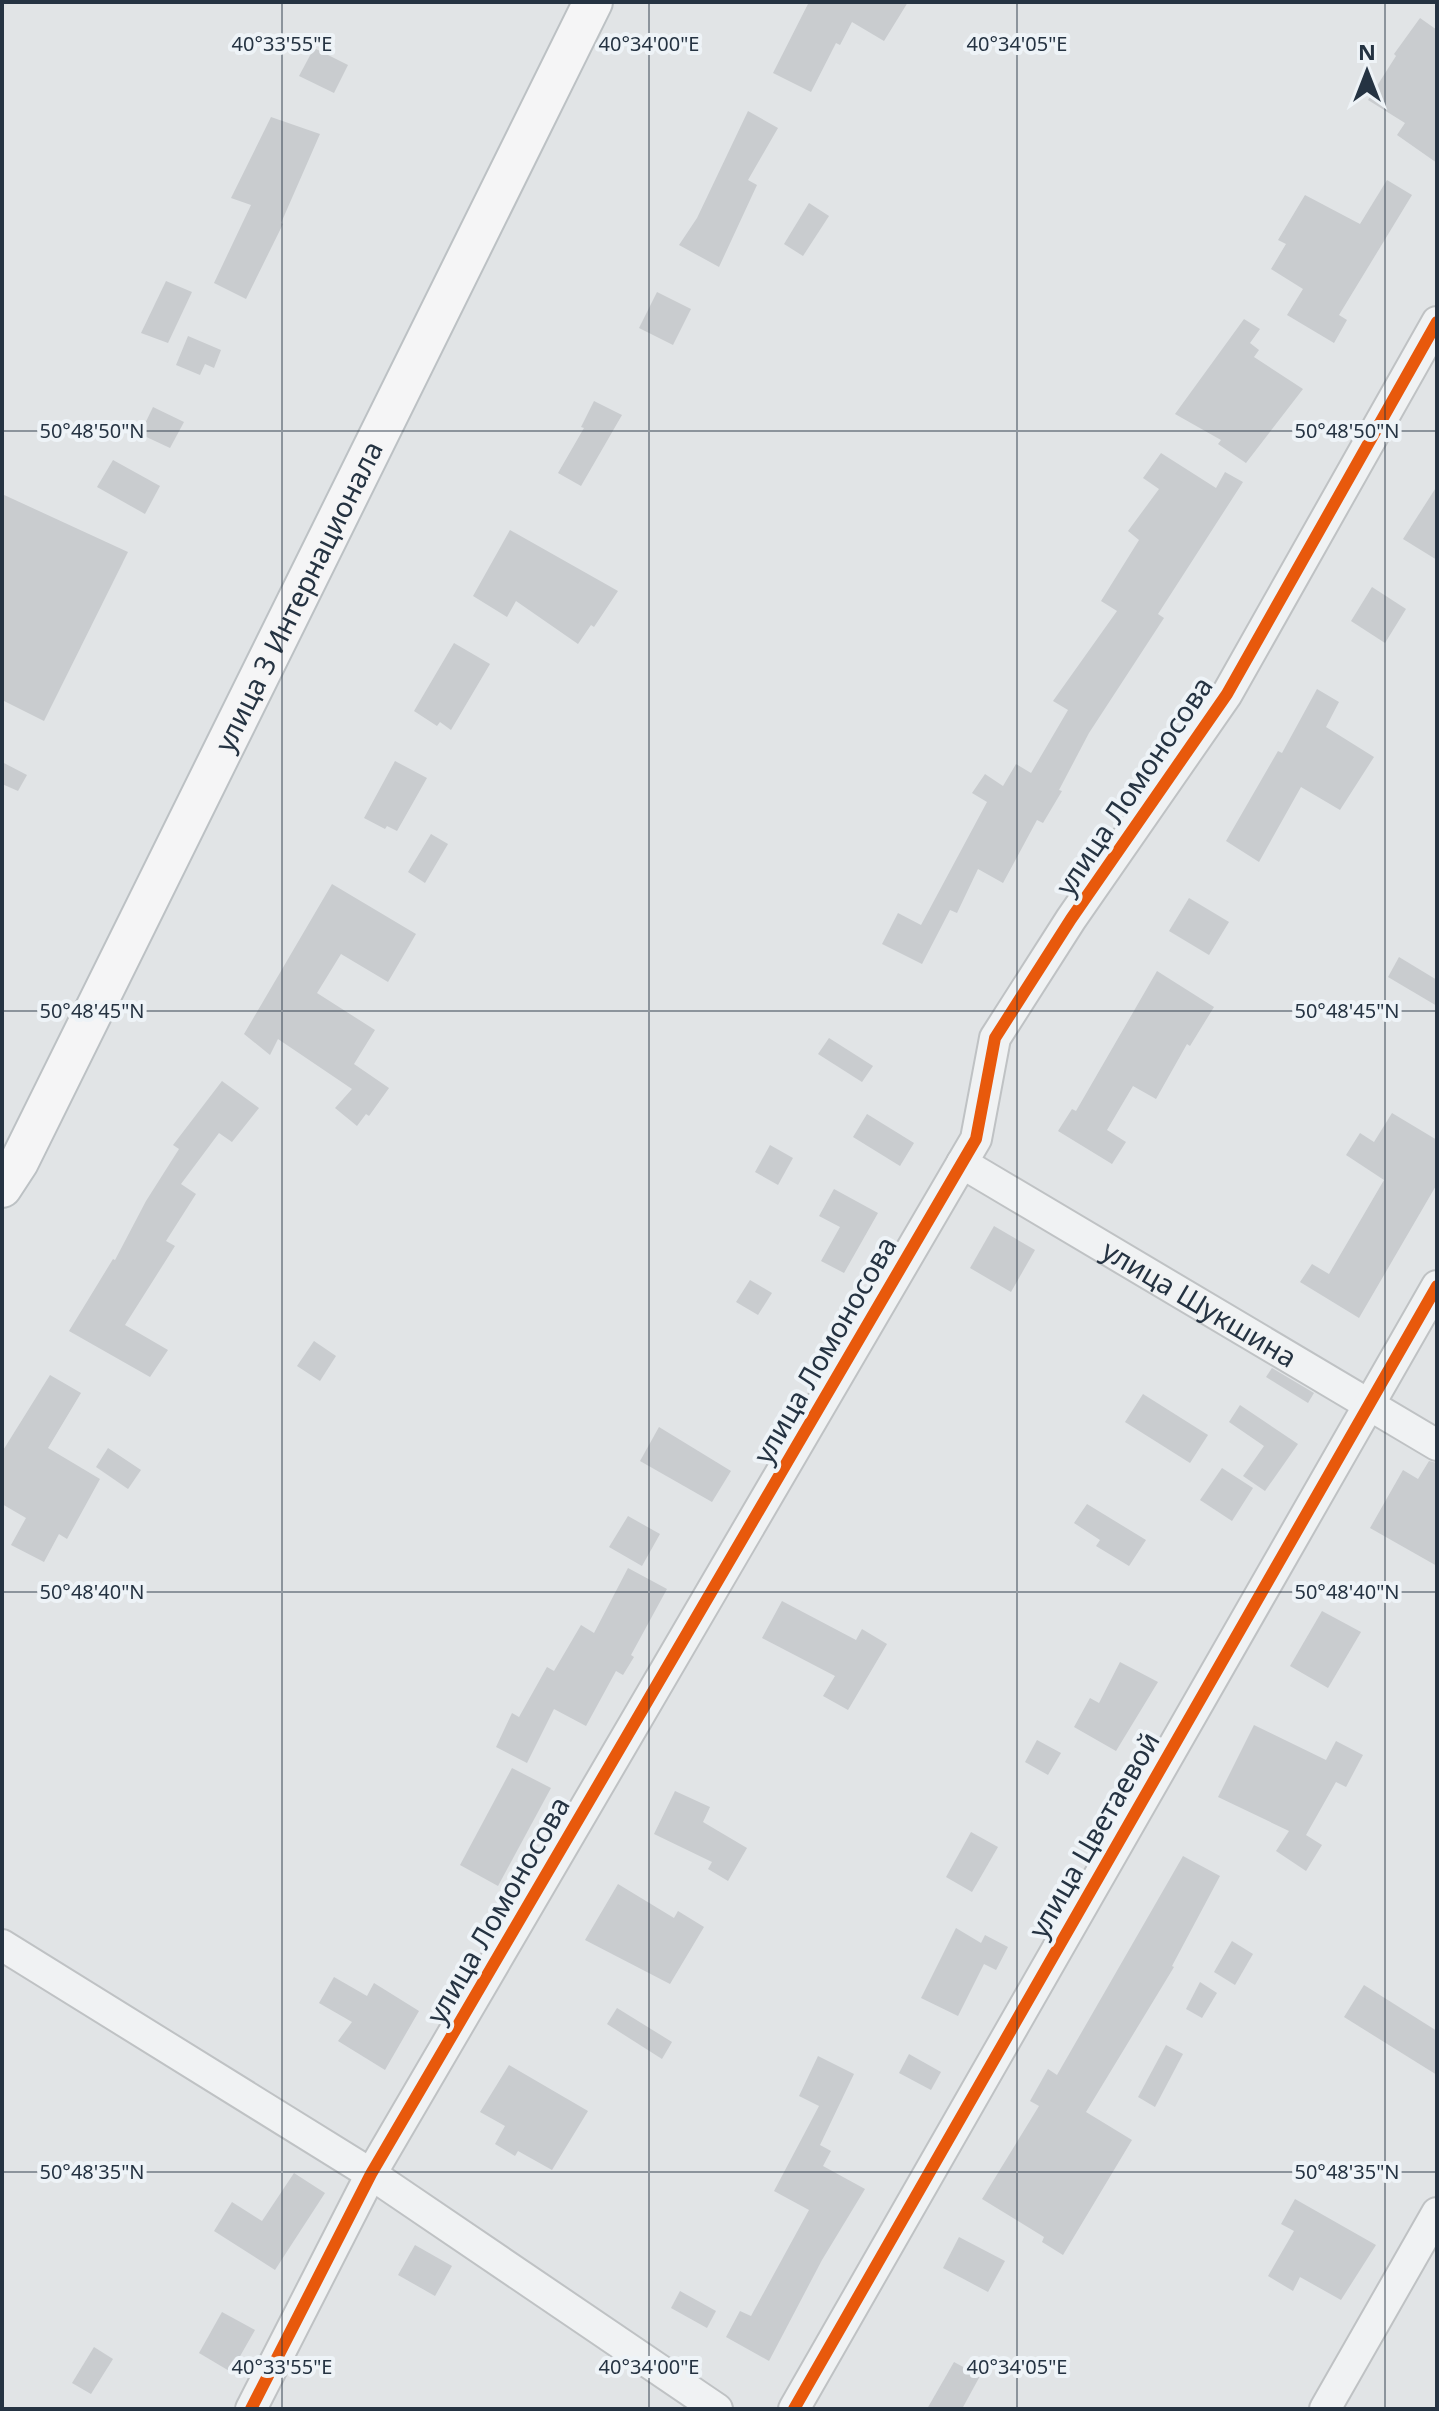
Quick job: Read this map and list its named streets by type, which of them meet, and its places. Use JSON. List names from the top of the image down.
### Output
{
  "streets": {
    "main road": ["улица 3 Интернационала"],
    "street": ["улица Ломоносова", "улица Шукшина", "улица Цветаевой"]
  },
  "crossings": [
    ["улица Ломоносова", "улица Шукшина"],
    ["улица Шукшина", "улица Цветаевой"]
  ],
  "north": "top",
  "coordinates": [
    "40°33'55\"E",
    "40°34'00\"E",
    "40°34'05\"E",
    "50°48'50\"N",
    "50°48'45\"N",
    "50°48'40\"N",
    "50°48'35\"N"
  ]
}
